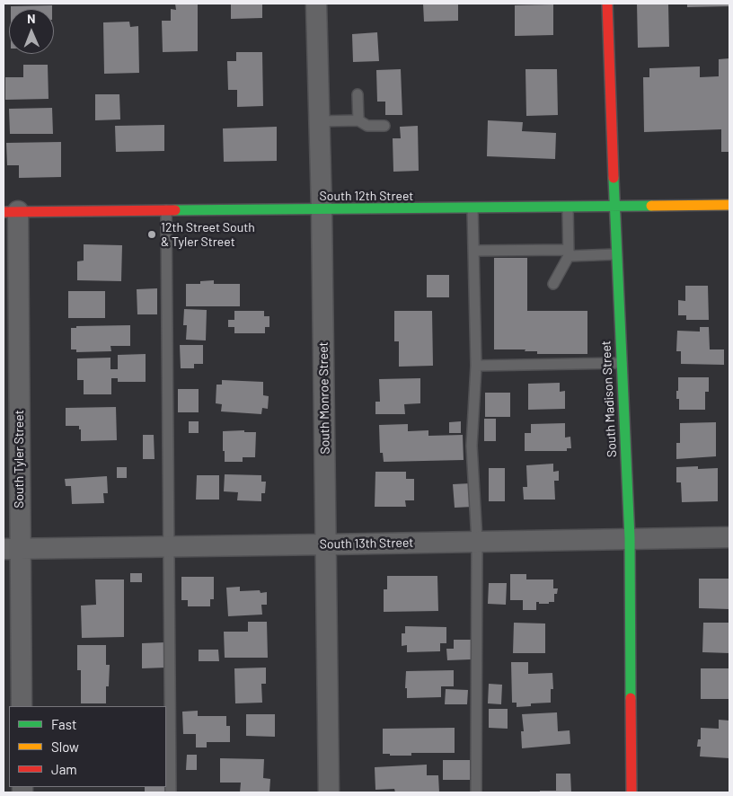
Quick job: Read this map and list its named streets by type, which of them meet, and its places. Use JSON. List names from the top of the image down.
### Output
{
  "streets": {
    "street": [
      "South 12th Street",
      "South Monroe Street",
      "South Madison Street",
      "South Tyler Street",
      "South 13th Street"
    ]
  },
  "crossings": [
    ["South 12th Street", "South Monroe Street"],
    ["South 12th Street", "South Madison Street"],
    ["South 12th Street", "South Tyler Street"],
    ["South Monroe Street", "South 13th Street"],
    ["South Madison Street", "South 13th Street"],
    ["South Tyler Street", "South 13th Street"]
  ],
  "places": ["12th Street South & Tyler Street"],
  "legend": ["Fast", "Slow", "Jam"],
  "north": "top"
}
